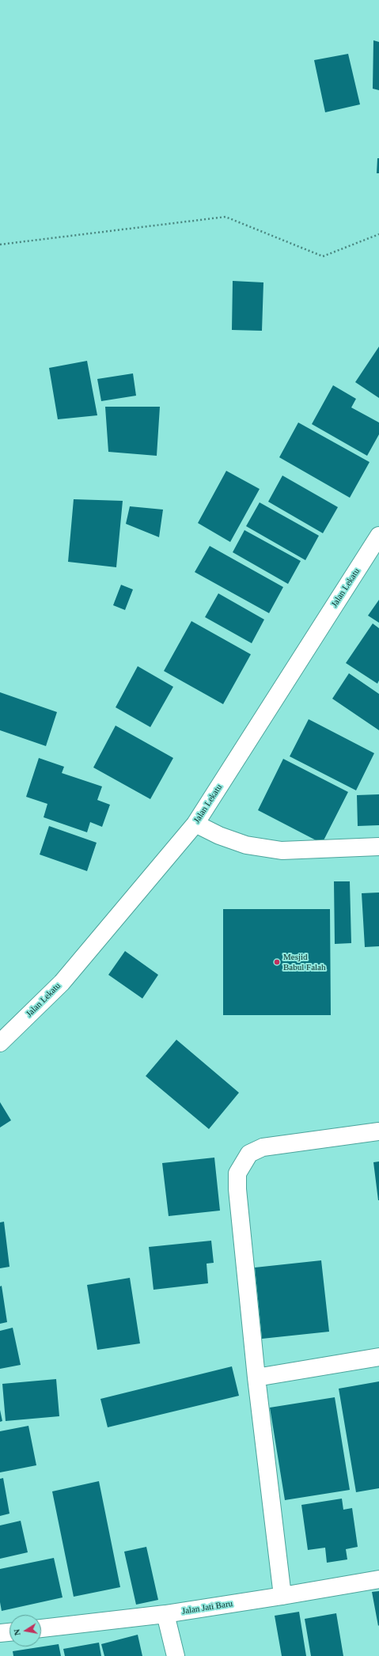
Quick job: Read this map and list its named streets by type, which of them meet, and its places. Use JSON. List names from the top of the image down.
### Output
{
  "streets": {
    "street": ["Jalan Lekatu", "Jalan Jati Baru"]
  },
  "places": ["Mesjid Babul Falah"],
  "north": "left"
}
